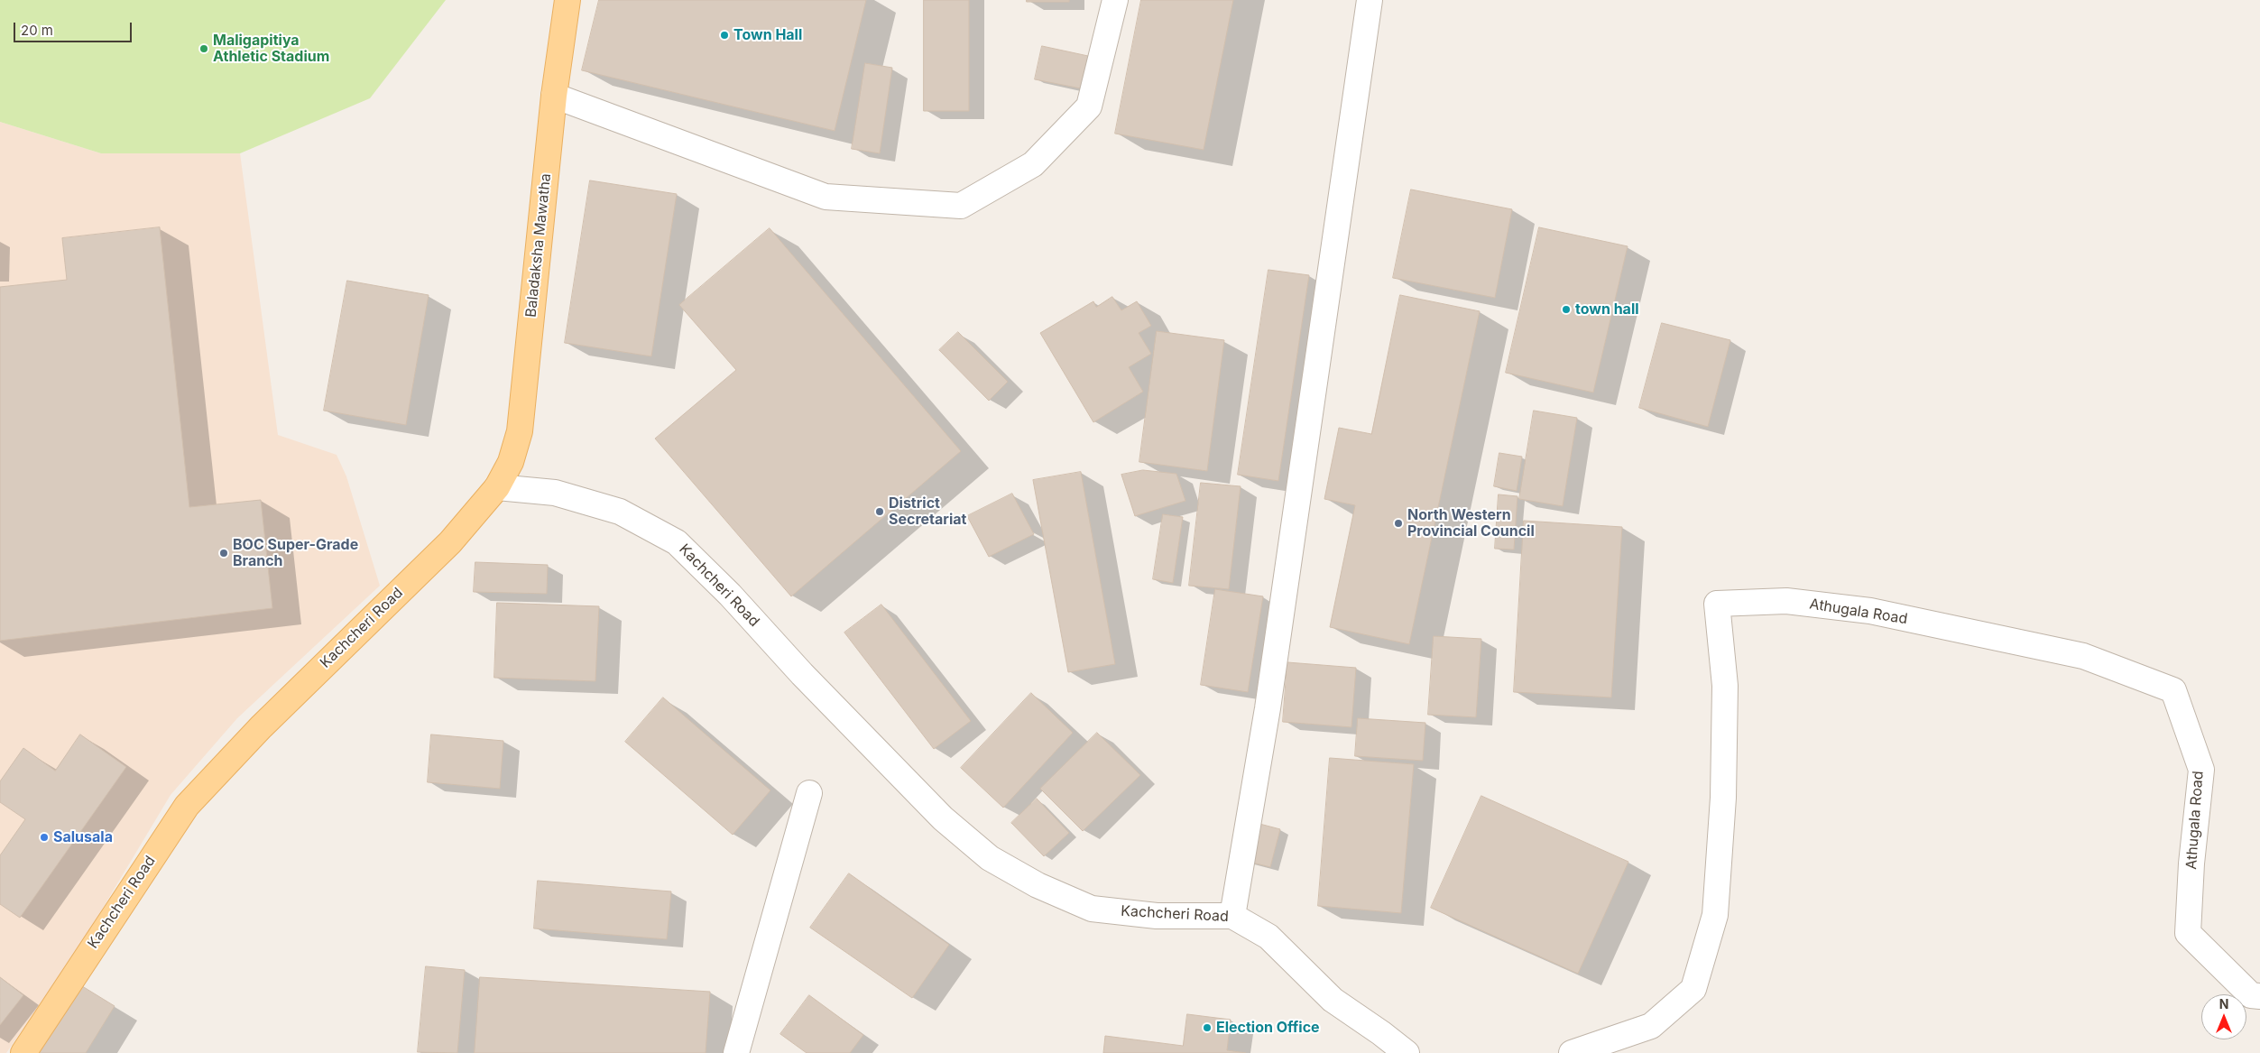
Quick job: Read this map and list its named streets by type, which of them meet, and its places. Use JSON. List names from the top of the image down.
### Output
{
  "streets": {
    "main road": ["Baladaksha Mawatha", "Kachcheri Road"],
    "street": ["Athugala Road"]
  },
  "crossings": [
    ["Baladaksha Mawatha", "Kachcheri Road"]
  ],
  "places": [
    "Town Hall",
    "Maligapitiya Athletic Stadium",
    "town hall",
    "District Secretariat",
    "North Western Provincial Council",
    "BOC Super-Grade Branch",
    "Salusala",
    "Election Office"
  ],
  "scale_bar": "20 m",
  "north": "top"
}
